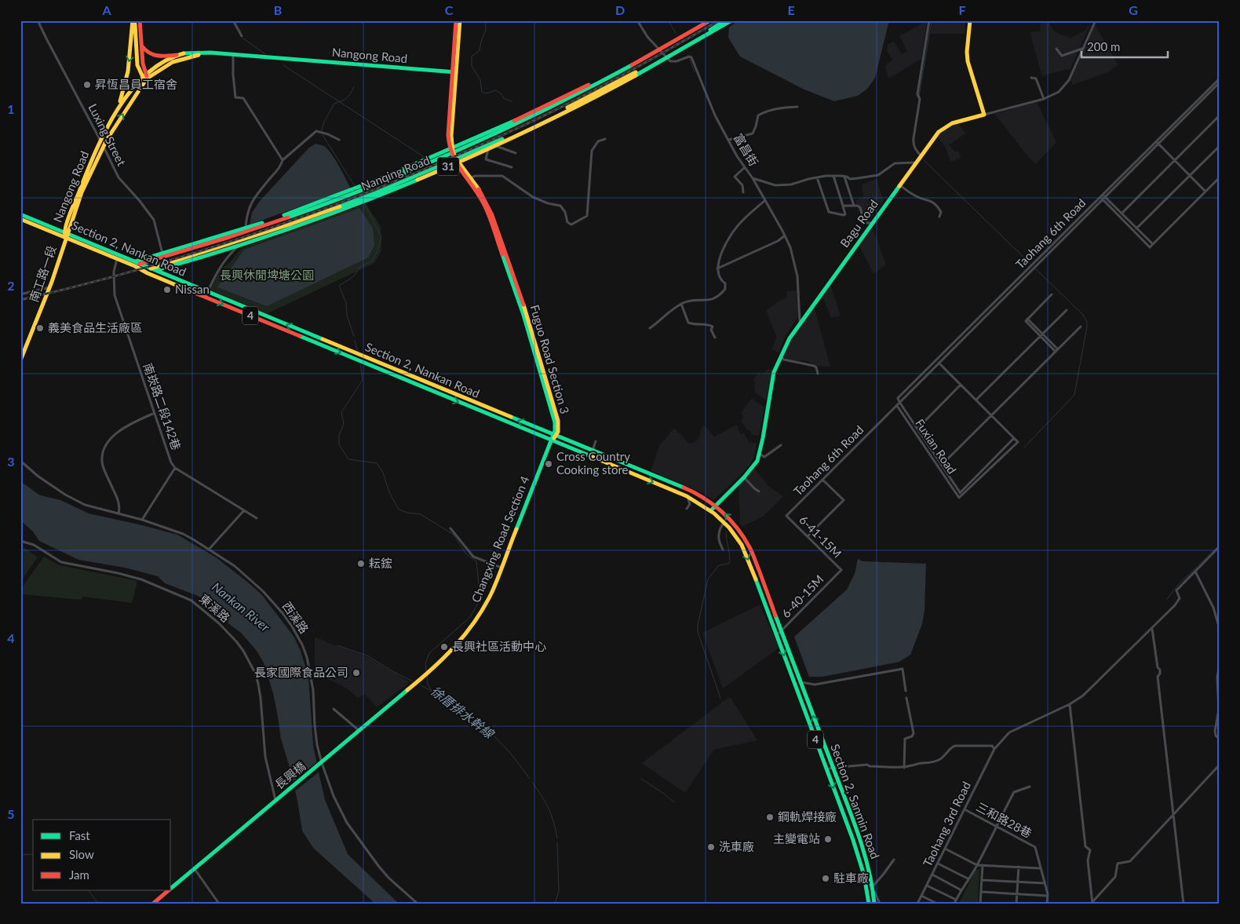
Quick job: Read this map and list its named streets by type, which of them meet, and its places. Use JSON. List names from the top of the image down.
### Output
{
  "streets": {
    "main road": [
      "Nangong Road",
      "31",
      "Nanqing Road",
      "Bagu Road",
      "Section 2, Nankan Road",
      "南工路一段",
      "4",
      "Fuguo Road Section 3",
      "Changxing Road Section 4",
      "長興橋",
      "Section 2, Sanmin Road"
    ],
    "street": [
      "Luxing Street",
      "富昌街",
      "Taohang 6th Road",
      "南崁路二段142巷",
      "Fuxian Road",
      "6-41-15M",
      "6-40-15M",
      "東溪路",
      "西溪路",
      "三和路28巷",
      "Taohang 3rd Road"
    ]
  },
  "crossings": [
    ["Nangong Road", "Luxing Street"],
    ["Nangong Road", "Section 2, Nankan Road"],
    ["Nangong Road", "南工路一段"],
    ["Nangong Road", "Fuguo Road Section 3"],
    ["Luxing Street", "31"],
    ["富昌街", "31"],
    ["富昌街", "Nanqing Road"],
    ["富昌街", "Bagu Road"],
    ["31", "Nanqing Road"],
    ["31", "Section 2, Nankan Road"],
    ["31", "Fuguo Road Section 3"],
    ["Nanqing Road", "Section 2, Nankan Road"],
    ["Nanqing Road", "Fuguo Road Section 3"],
    ["Bagu Road", "Section 2, Nankan Road"],
    ["Taohang 6th Road", "Fuxian Road"],
    ["Taohang 6th Road", "6-41-15M"],
    ["Section 2, Nankan Road", "南工路一段"],
    ["Section 2, Nankan Road", "Fuguo Road Section 3"],
    ["Section 2, Nankan Road", "南崁路二段142巷"],
    ["Section 2, Nankan Road", "Changxing Road Section 4"],
    ["Section 2, Nankan Road", "Section 2, Sanmin Road"],
    ["6-41-15M", "6-40-15M"],
    ["Changxing Road Section 4", "西溪路"],
    ["Changxing Road Section 4", "長興橋"],
    ["6-40-15M", "Section 2, Sanmin Road"],
    ["東溪路", "長興橋"],
    ["西溪路", "長興橋"],
    ["三和路28巷", "Taohang 3rd Road"]
  ],
  "water": ["Nankan River", "徐厝排水幹線"],
  "parks": ["長興休閒埤塘公園"],
  "places": [
    "昇恆昌員工宿舍",
    "Nissan",
    "義美食品生活廠區",
    "Cross Country Cooking store",
    "耘鋐",
    "長興社區活動中心",
    "長家國際食品公司",
    "鋼軌焊接廠",
    "主變電站",
    "洗車廠",
    "駐車廠"
  ],
  "legend": ["Fast", "Slow", "Jam"],
  "scale_bar": "200 m",
  "grid": {
    "columns": [
      "A",
      "B",
      "C",
      "D",
      "E",
      "F",
      "G"
    ],
    "rows": [
      "1",
      "2",
      "3",
      "4",
      "5"
    ]
  }
}
